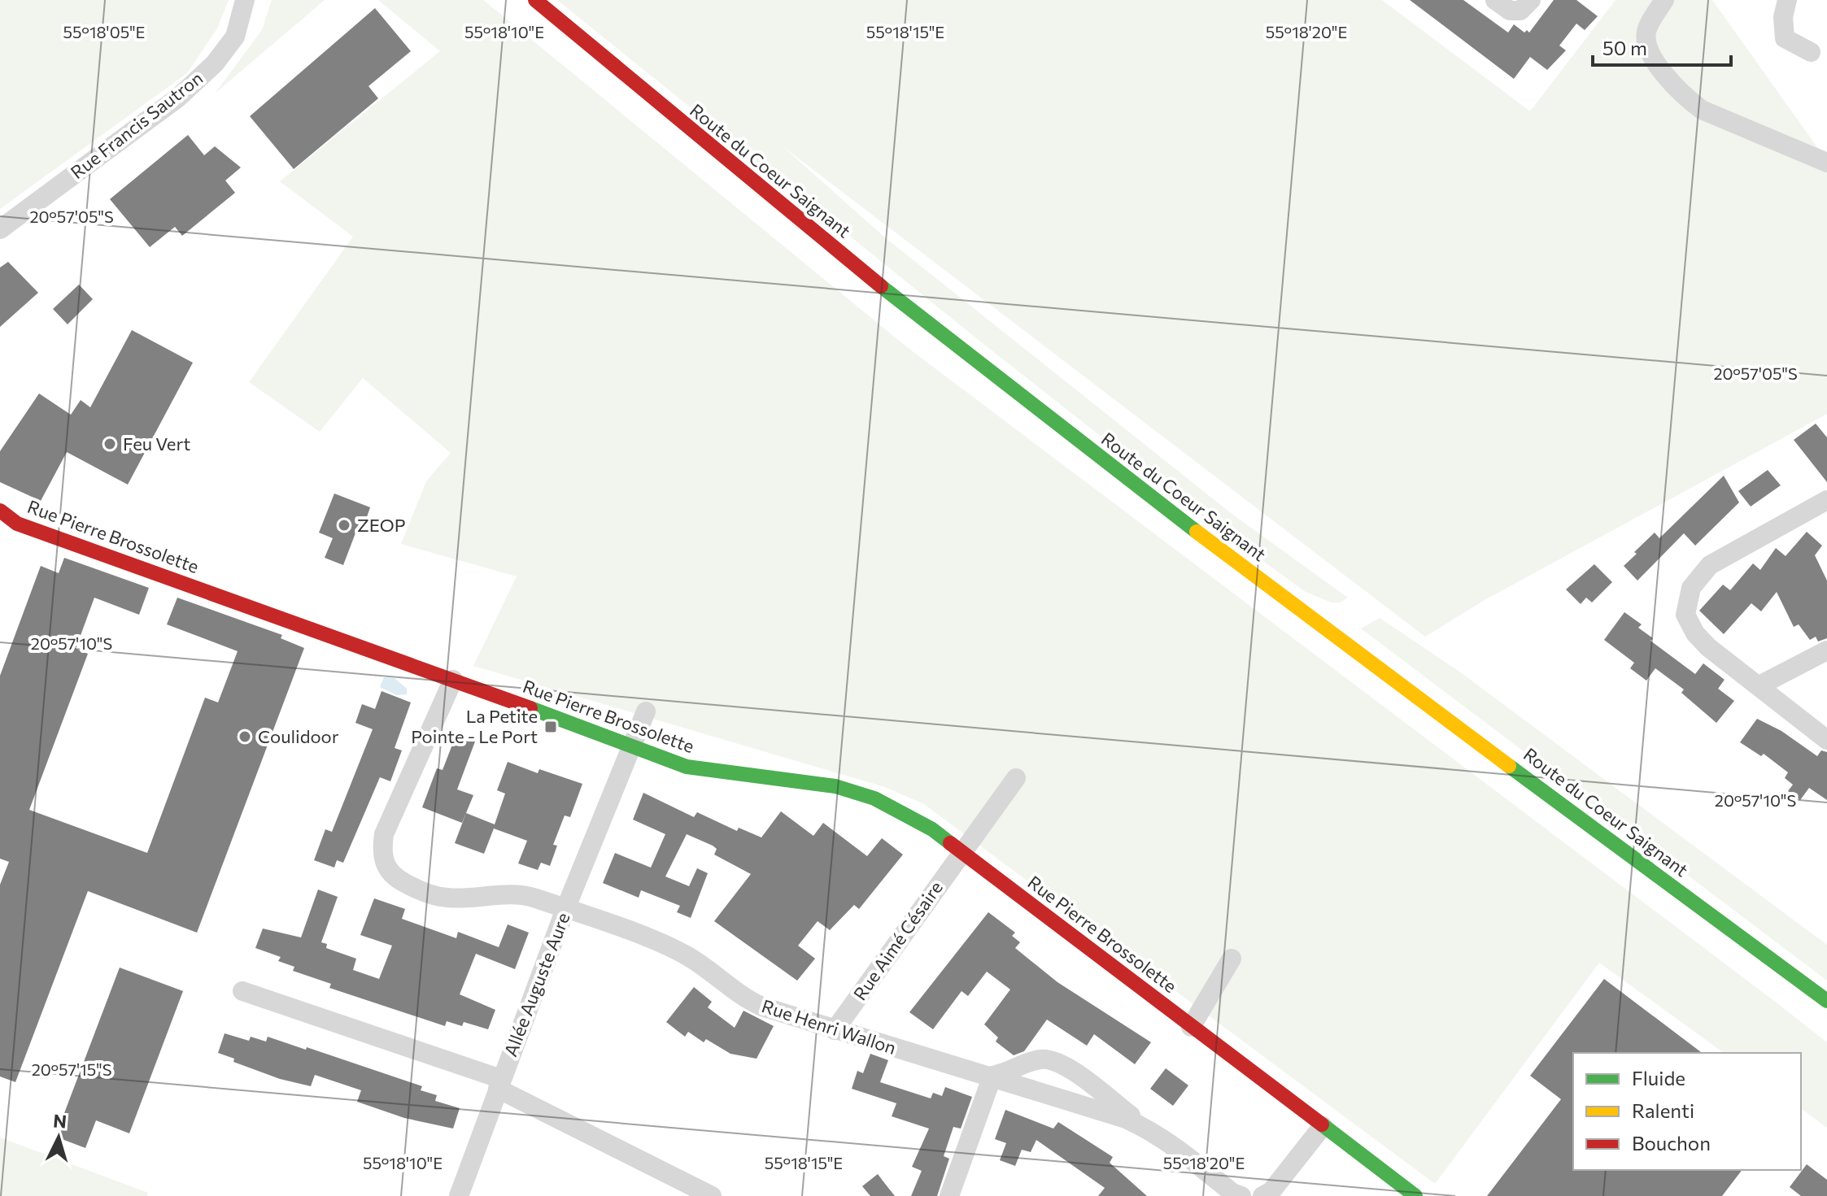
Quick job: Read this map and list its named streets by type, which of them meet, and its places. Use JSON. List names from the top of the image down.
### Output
{
  "streets": {
    "main road": ["Route du Coeur Saignant", "Rue Pierre Brossolette"],
    "street": [
      "Rue Francis Sautron",
      "Rue Aimé Césaire",
      "Allée Auguste Aure",
      "Rue Henri Wallon"
    ]
  },
  "crossings": [
    ["Rue Pierre Brossolette", "Rue Aimé Césaire"],
    ["Rue Pierre Brossolette", "Allée Auguste Aure"],
    ["Rue Pierre Brossolette", "Rue Henri Wallon"],
    ["Rue Aimé Césaire", "Rue Henri Wallon"],
    ["Allée Auguste Aure", "Rue Henri Wallon"]
  ],
  "places": {
    "other": ["Feu Vert", "ZEOP", "Coulidoor"],
    "transit": ["La Petite Pointe - Le Port"]
  },
  "legend": ["Fluide", "Ralenti", "Bouchon"],
  "scale_bar": "50 m",
  "north": "top",
  "coordinates": [
    "55°18'05\"E",
    "55°18'10\"E",
    "55°18'15\"E",
    "55°18'20\"E",
    "20°57'05\"S",
    "20°57'10\"S",
    "20°57'15\"S"
  ]
}
